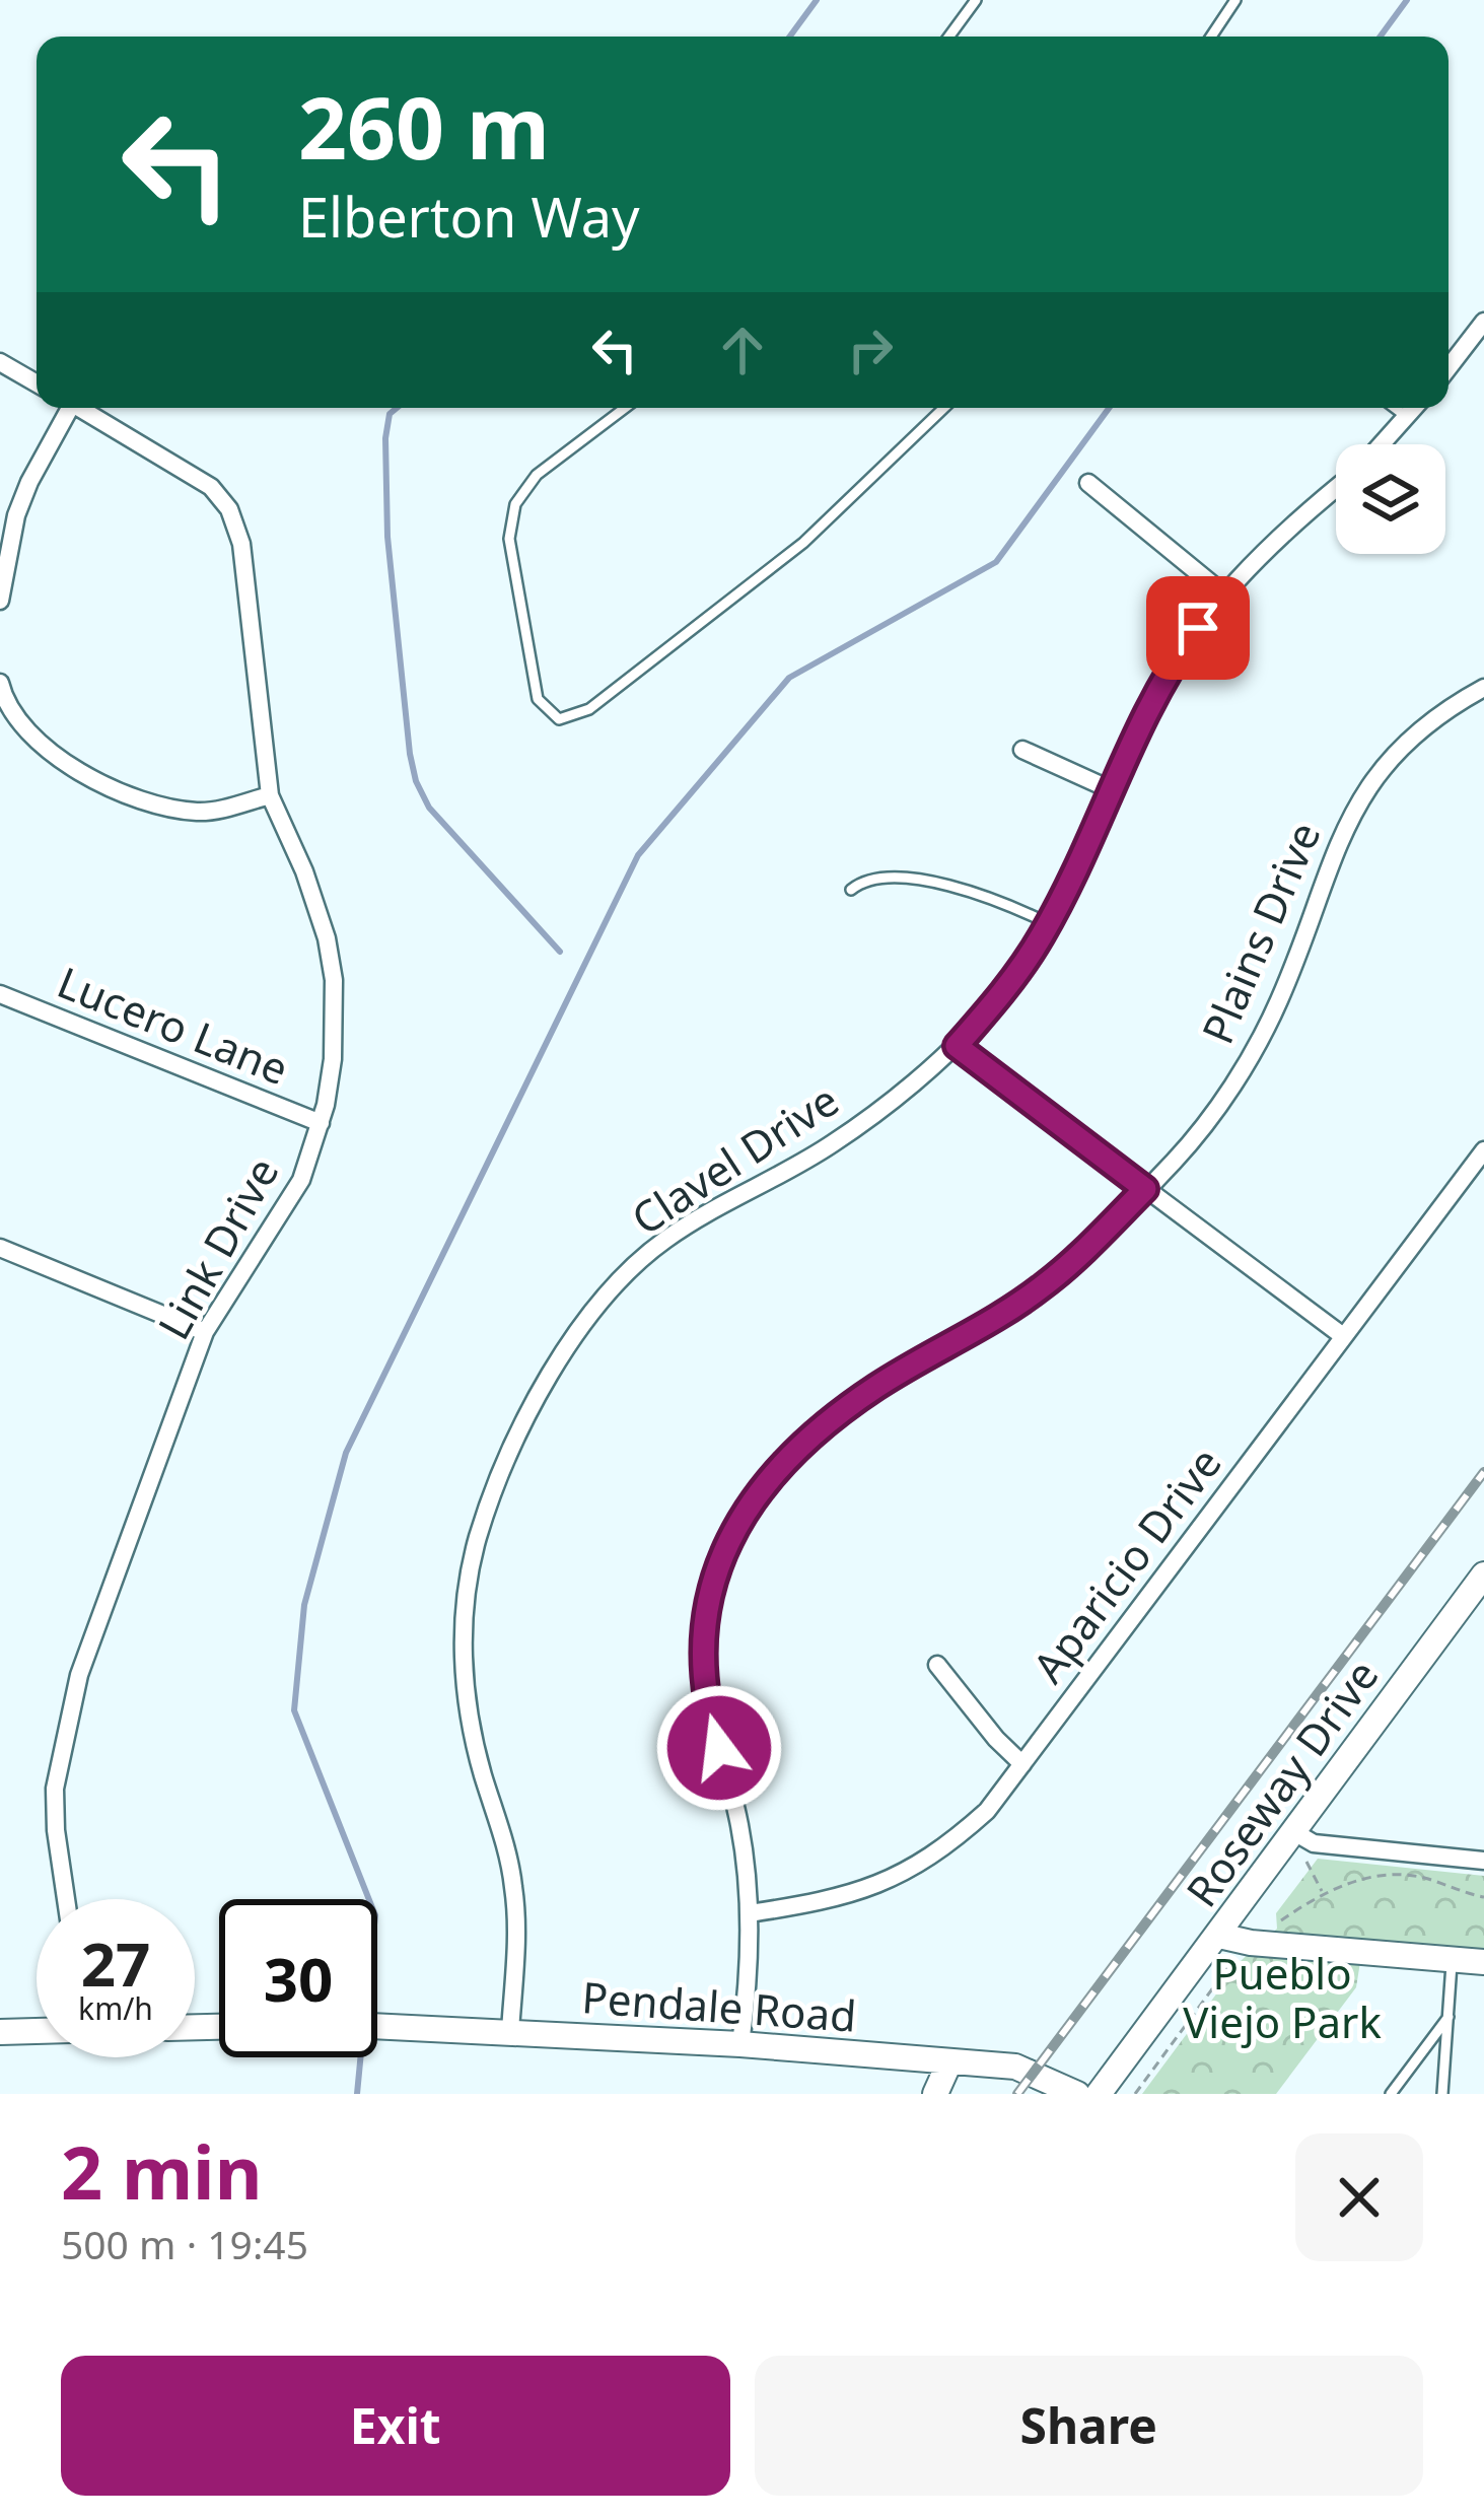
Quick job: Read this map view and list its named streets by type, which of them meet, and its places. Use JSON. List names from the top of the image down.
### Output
{
  "streets": {
    "street": [
      "Plains Drive",
      "Lucero Lane",
      "Clavel Drive",
      "Link Drive",
      "Aparicio Drive",
      "Roseway Drive",
      "Pendale Road"
    ]
  },
  "crossings": [
    ["Plains Drive", "Aparicio Drive"],
    ["Plains Drive", "Pendale Road"],
    ["Lucero Lane", "Link Drive"],
    ["Clavel Drive", "Pendale Road"]
  ],
  "parks": ["Pueblo Viejo Park"],
  "page": {
    "turn": ["260 m", "Elberton Way"],
    "speed": "27 km/h",
    "limit": "30",
    "heading": ["2 min", "500 m · 19:45"],
    "buttons": ["Exit", "Share"]
  }
}
